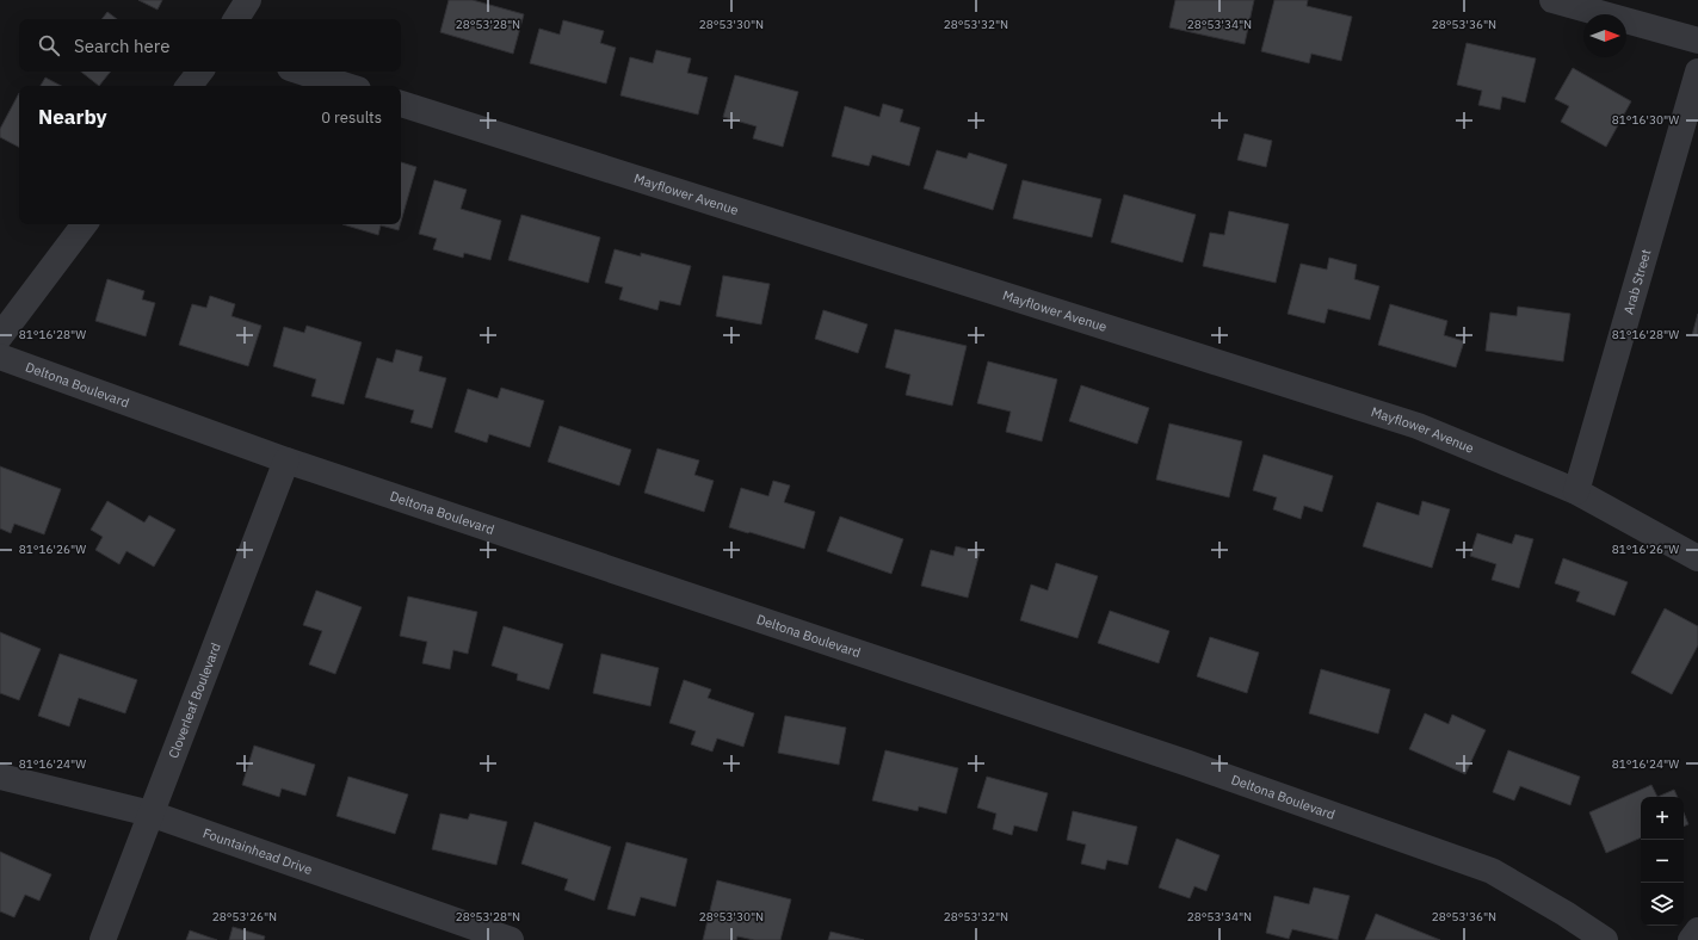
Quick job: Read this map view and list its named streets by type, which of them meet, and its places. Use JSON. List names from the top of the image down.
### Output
{
  "streets": {
    "street": [
      "Mayflower Avenue",
      "Arab Street",
      "Deltona Boulevard",
      "Cloverleaf Boulevard",
      "Fountainhead Drive"
    ]
  },
  "crossings": [
    ["Mayflower Avenue", "Arab Street"],
    ["Deltona Boulevard", "Cloverleaf Boulevard"],
    ["Cloverleaf Boulevard", "Fountainhead Drive"]
  ],
  "north": "right",
  "page": {
    "search": "Search here",
    "heading": ["Nearby", "0 results"],
    "map_buttons": ["+", "−"]
  },
  "coordinates": [
    "28°53'28\"N",
    "28°53'30\"N",
    "28°53'32\"N",
    "28°53'34\"N",
    "28°53'36\"N",
    "81°16'30\"W",
    "81°16'28\"W",
    "81°16'26\"W",
    "81°16'24\"W",
    "28°53'26\"N"
  ]
}
